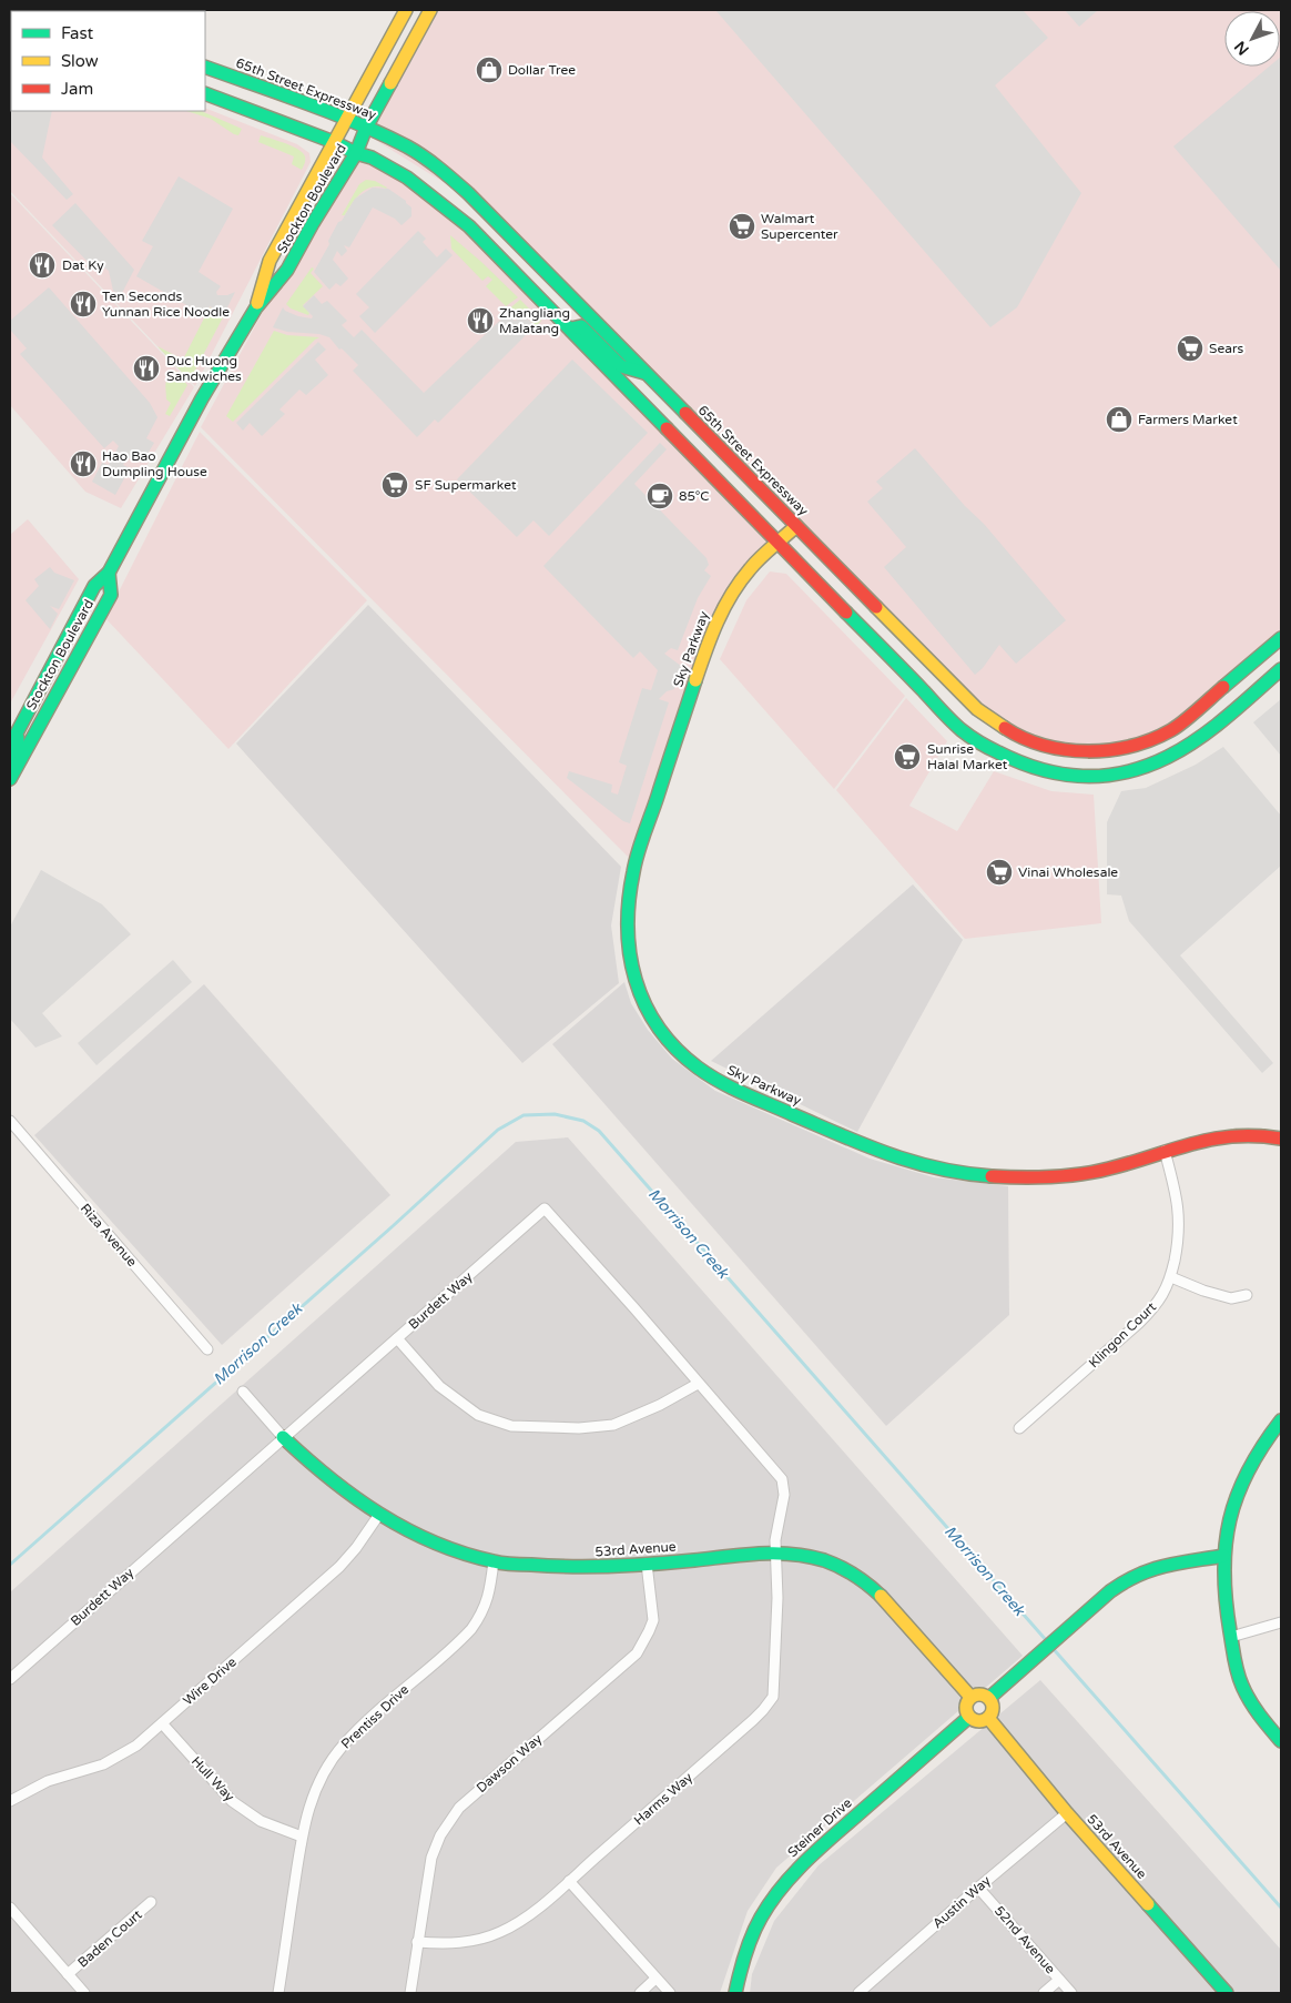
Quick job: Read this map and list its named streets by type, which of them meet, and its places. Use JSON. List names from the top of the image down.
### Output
{
  "streets": {
    "main road": [
      "65th Street Expressway",
      "Stockton Boulevard",
      "Sky Parkway",
      "53rd Avenue",
      "Steiner Drive"
    ],
    "street": [
      "Riza Avenue",
      "Burdett Way",
      "Klingon Court",
      "Wire Drive",
      "Prentiss Drive",
      "Dawson Way",
      "Hull Way",
      "Harms Way",
      "Austin Way",
      "Baden Court",
      "52nd Avenue"
    ]
  },
  "crossings": [
    ["65th Street Expressway", "Stockton Boulevard"],
    ["65th Street Expressway", "Sky Parkway"],
    ["Sky Parkway", "Klingon Court"],
    ["Burdett Way", "53rd Avenue"],
    ["Burdett Way", "Harms Way"],
    ["53rd Avenue", "Wire Drive"],
    ["53rd Avenue", "Prentiss Drive"],
    ["53rd Avenue", "Dawson Way"],
    ["53rd Avenue", "Harms Way"],
    ["53rd Avenue", "Steiner Drive"],
    ["53rd Avenue", "Austin Way"],
    ["Wire Drive", "Hull Way"],
    ["Prentiss Drive", "Hull Way"],
    ["Dawson Way", "Harms Way"],
    ["Austin Way", "52nd Avenue"]
  ],
  "water": ["Morrison Creek"],
  "places": {
    "shop": ["Dollar Tree", "Farmers Market"],
    "supermarket": [
      "Walmart Supercenter",
      "Sears",
      "SF Supermarket",
      "Sunrise Halal Market",
      "Vinai Wholesale"
    ],
    "restaurant": [
      "Dat Ky",
      "Ten Seconds Yunnan Rice Noodle",
      "Zhangliang Malatang",
      "Duc Huong Sandwiches",
      "Hao Bao Dumpling House"
    ],
    "cafe": ["85°C"]
  },
  "legend": ["Fast", "Slow", "Jam"],
  "north": "bottom left"
}
